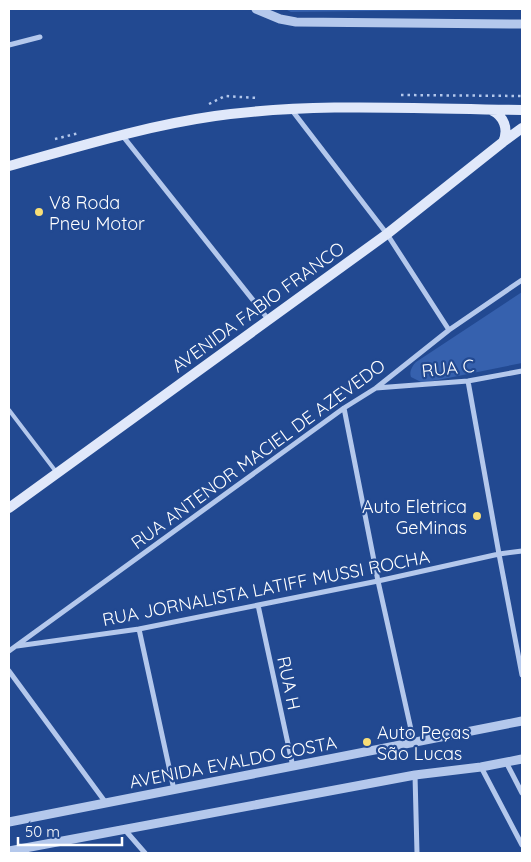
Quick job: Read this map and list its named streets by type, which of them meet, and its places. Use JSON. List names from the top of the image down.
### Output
{
  "streets": {
    "main road": ["AVENIDA FABIO FRANCO"],
    "street": [
      "RUA C",
      "RUA ANTENOR MACIEL DE AZEVEDO",
      "RUA JORNALISTA LATIFF MUSSI ROCHA",
      "RUA H",
      "AVENIDA EVALDO COSTA"
    ]
  },
  "crossings": [
    ["RUA C", "RUA ANTENOR MACIEL DE AZEVEDO"],
    ["RUA ANTENOR MACIEL DE AZEVEDO", "RUA JORNALISTA LATIFF MUSSI ROCHA"],
    ["RUA JORNALISTA LATIFF MUSSI ROCHA", "RUA H"],
    ["RUA H", "AVENIDA EVALDO COSTA"]
  ],
  "places": ["V8 Roda Pneu Motor", "Auto Eletrica GeMinas", "Auto Peças São Lucas"],
  "scale_bar": "50 m"
}
